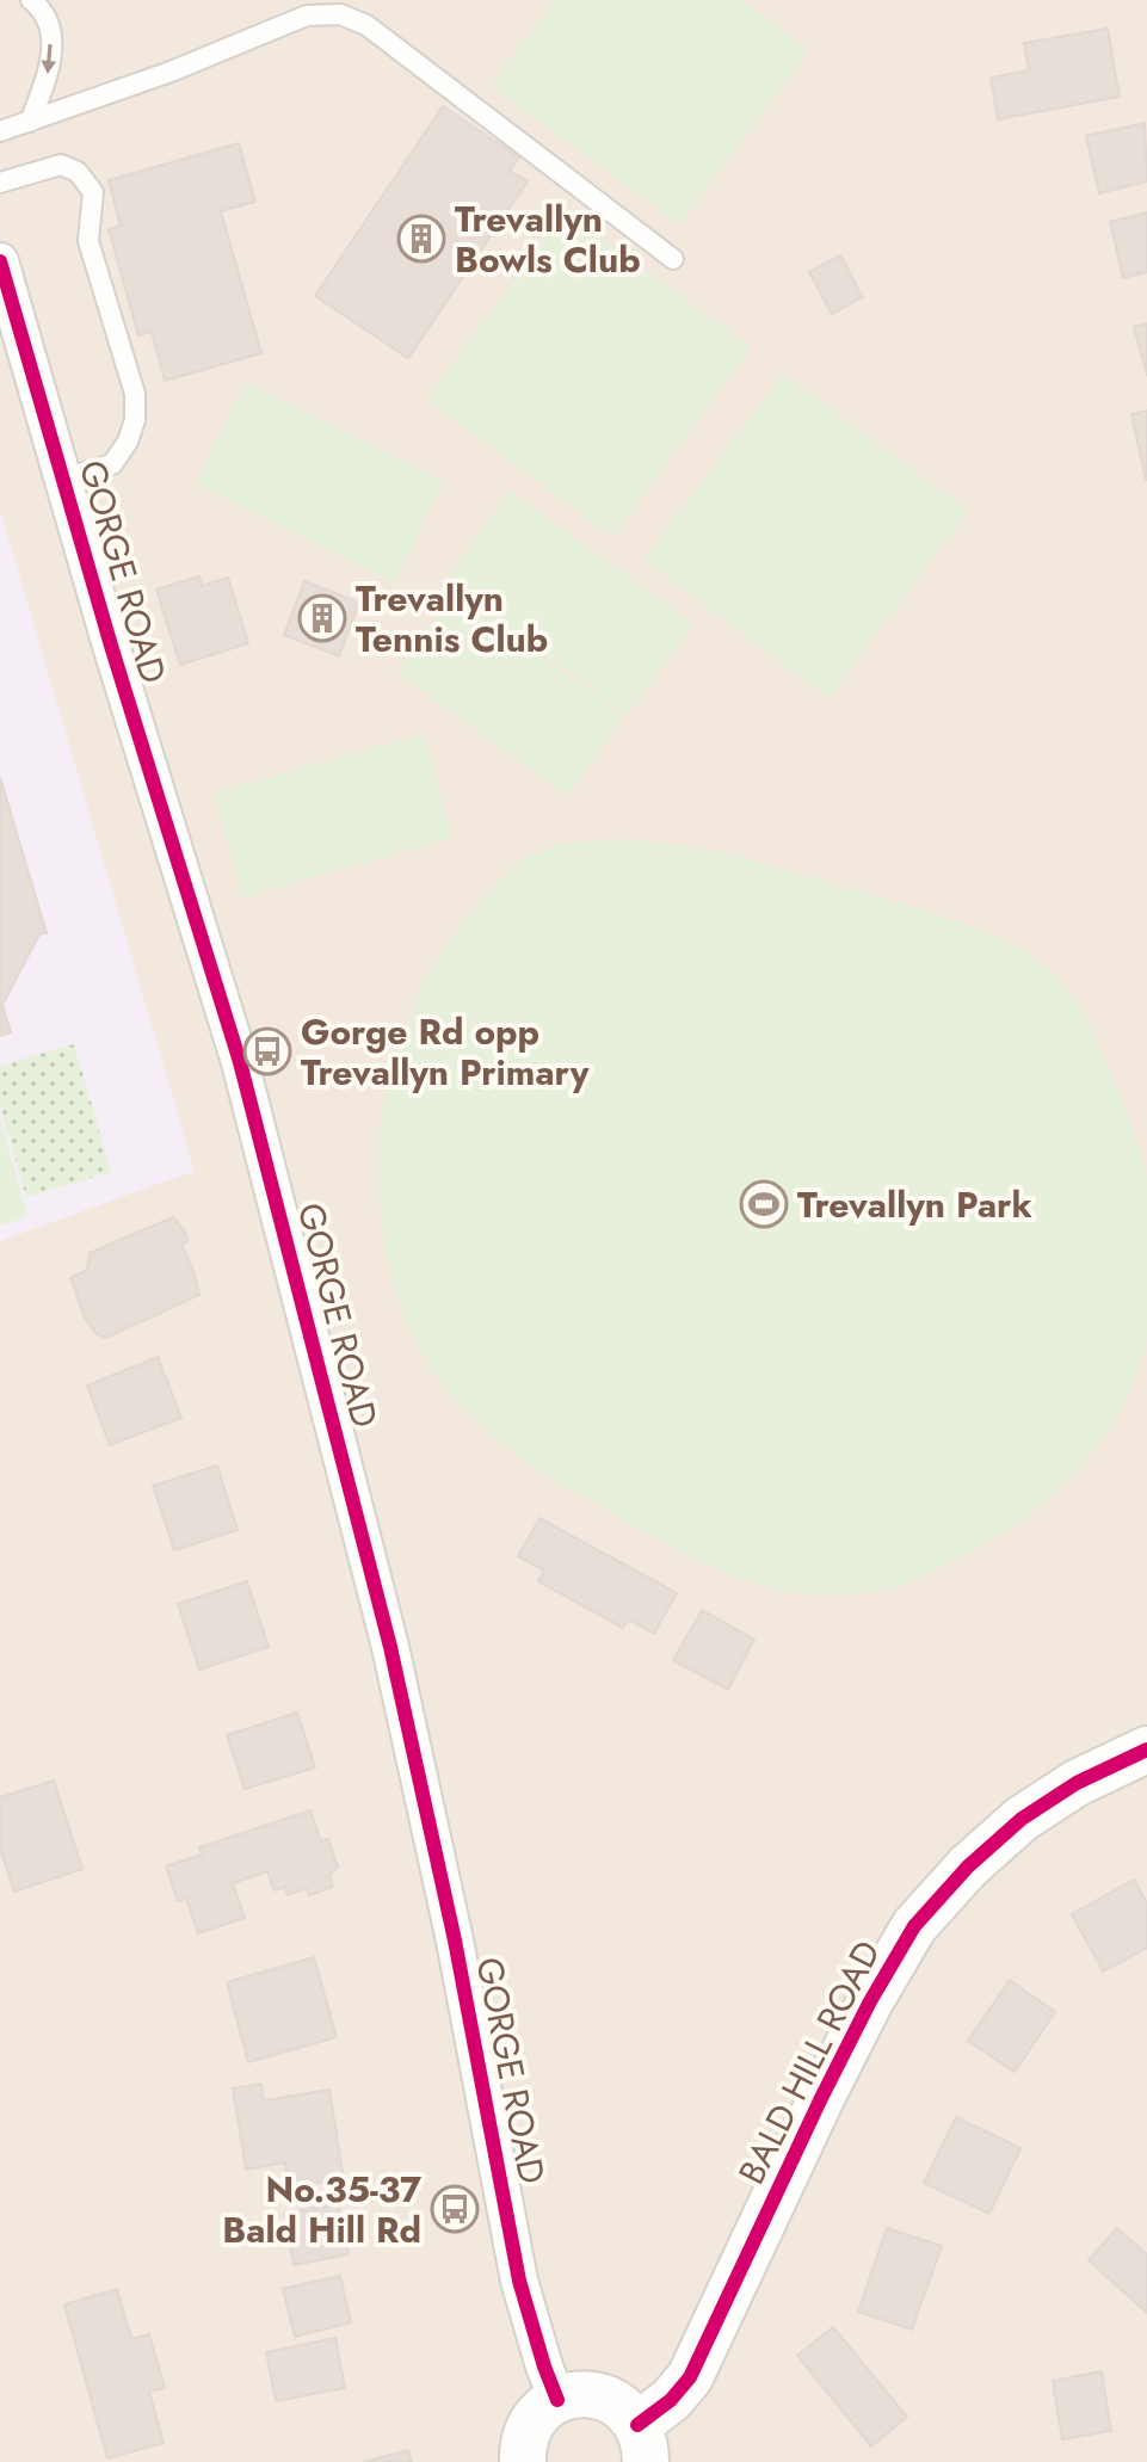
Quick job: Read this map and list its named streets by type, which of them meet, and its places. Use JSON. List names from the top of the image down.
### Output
{
  "streets": {
    "street": ["GORGE ROAD", "BALD HILL ROAD"]
  },
  "places": {
    "building": ["Trevallyn Bowls Club", "Trevallyn Tennis Club"],
    "bus stop": ["Gorge Rd opp Trevallyn Primary", "No.35-37 Bald Hill Rd"],
    "sports": ["Trevallyn Park"]
  }
}
